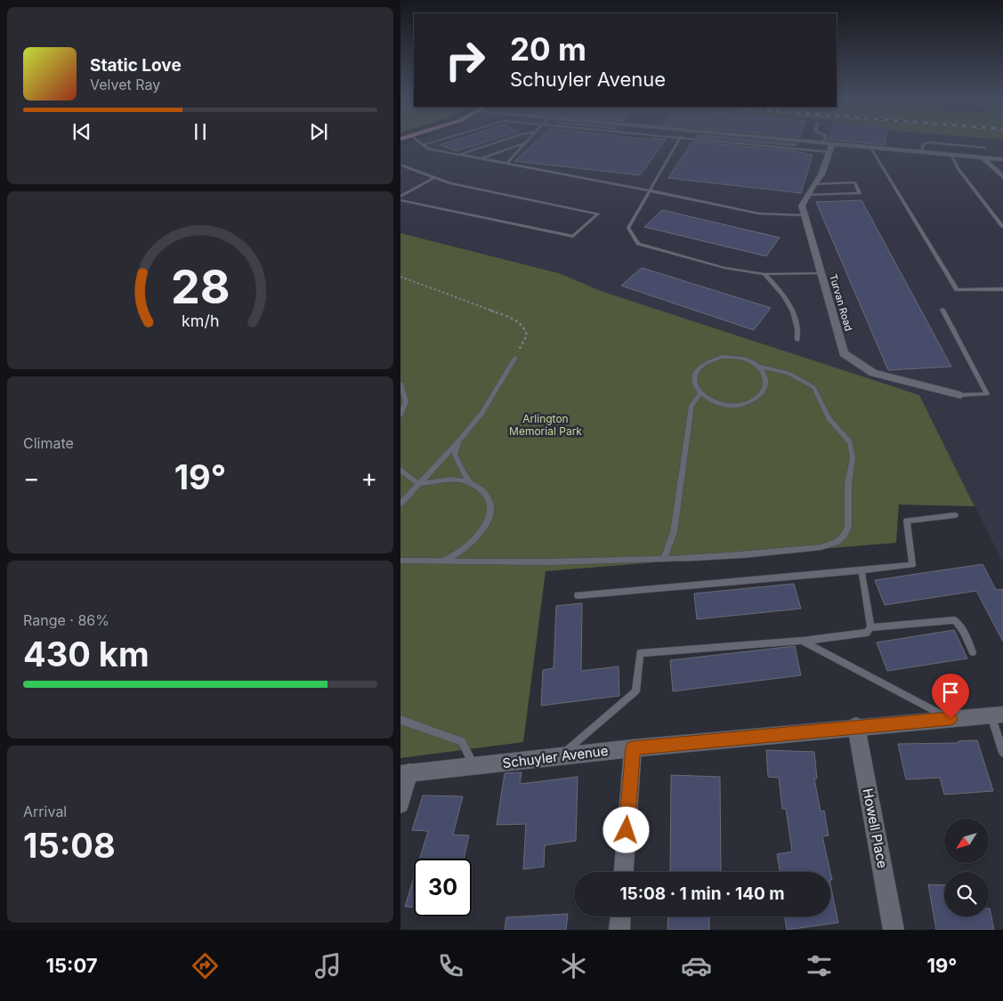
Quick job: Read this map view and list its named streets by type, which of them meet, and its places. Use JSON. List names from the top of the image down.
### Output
{
  "streets": {
    "street": ["Turvan Road", "Schuyler Avenue", "Howell Place"]
  },
  "crossings": [
    ["Schuyler Avenue", "Howell Place"]
  ],
  "parks": ["Arlington Memorial Park"],
  "north": "bottom left",
  "page": {
    "turn": ["20 m", "Schuyler Avenue"],
    "song": ["Static Love", "Velvet Ray"],
    "tile": [
      "Climate",
      ["Range · 86%", "430 km"],
      ["Arrival", "15:08"]
    ],
    "heat": ["−", "19°", "+"],
    "limit": "30",
    "trip": "15:08 · 1 min · 140 m",
    "tabs": ["15:07", "19°"],
    "gauge": ["28", "km/h"]
  }
}
